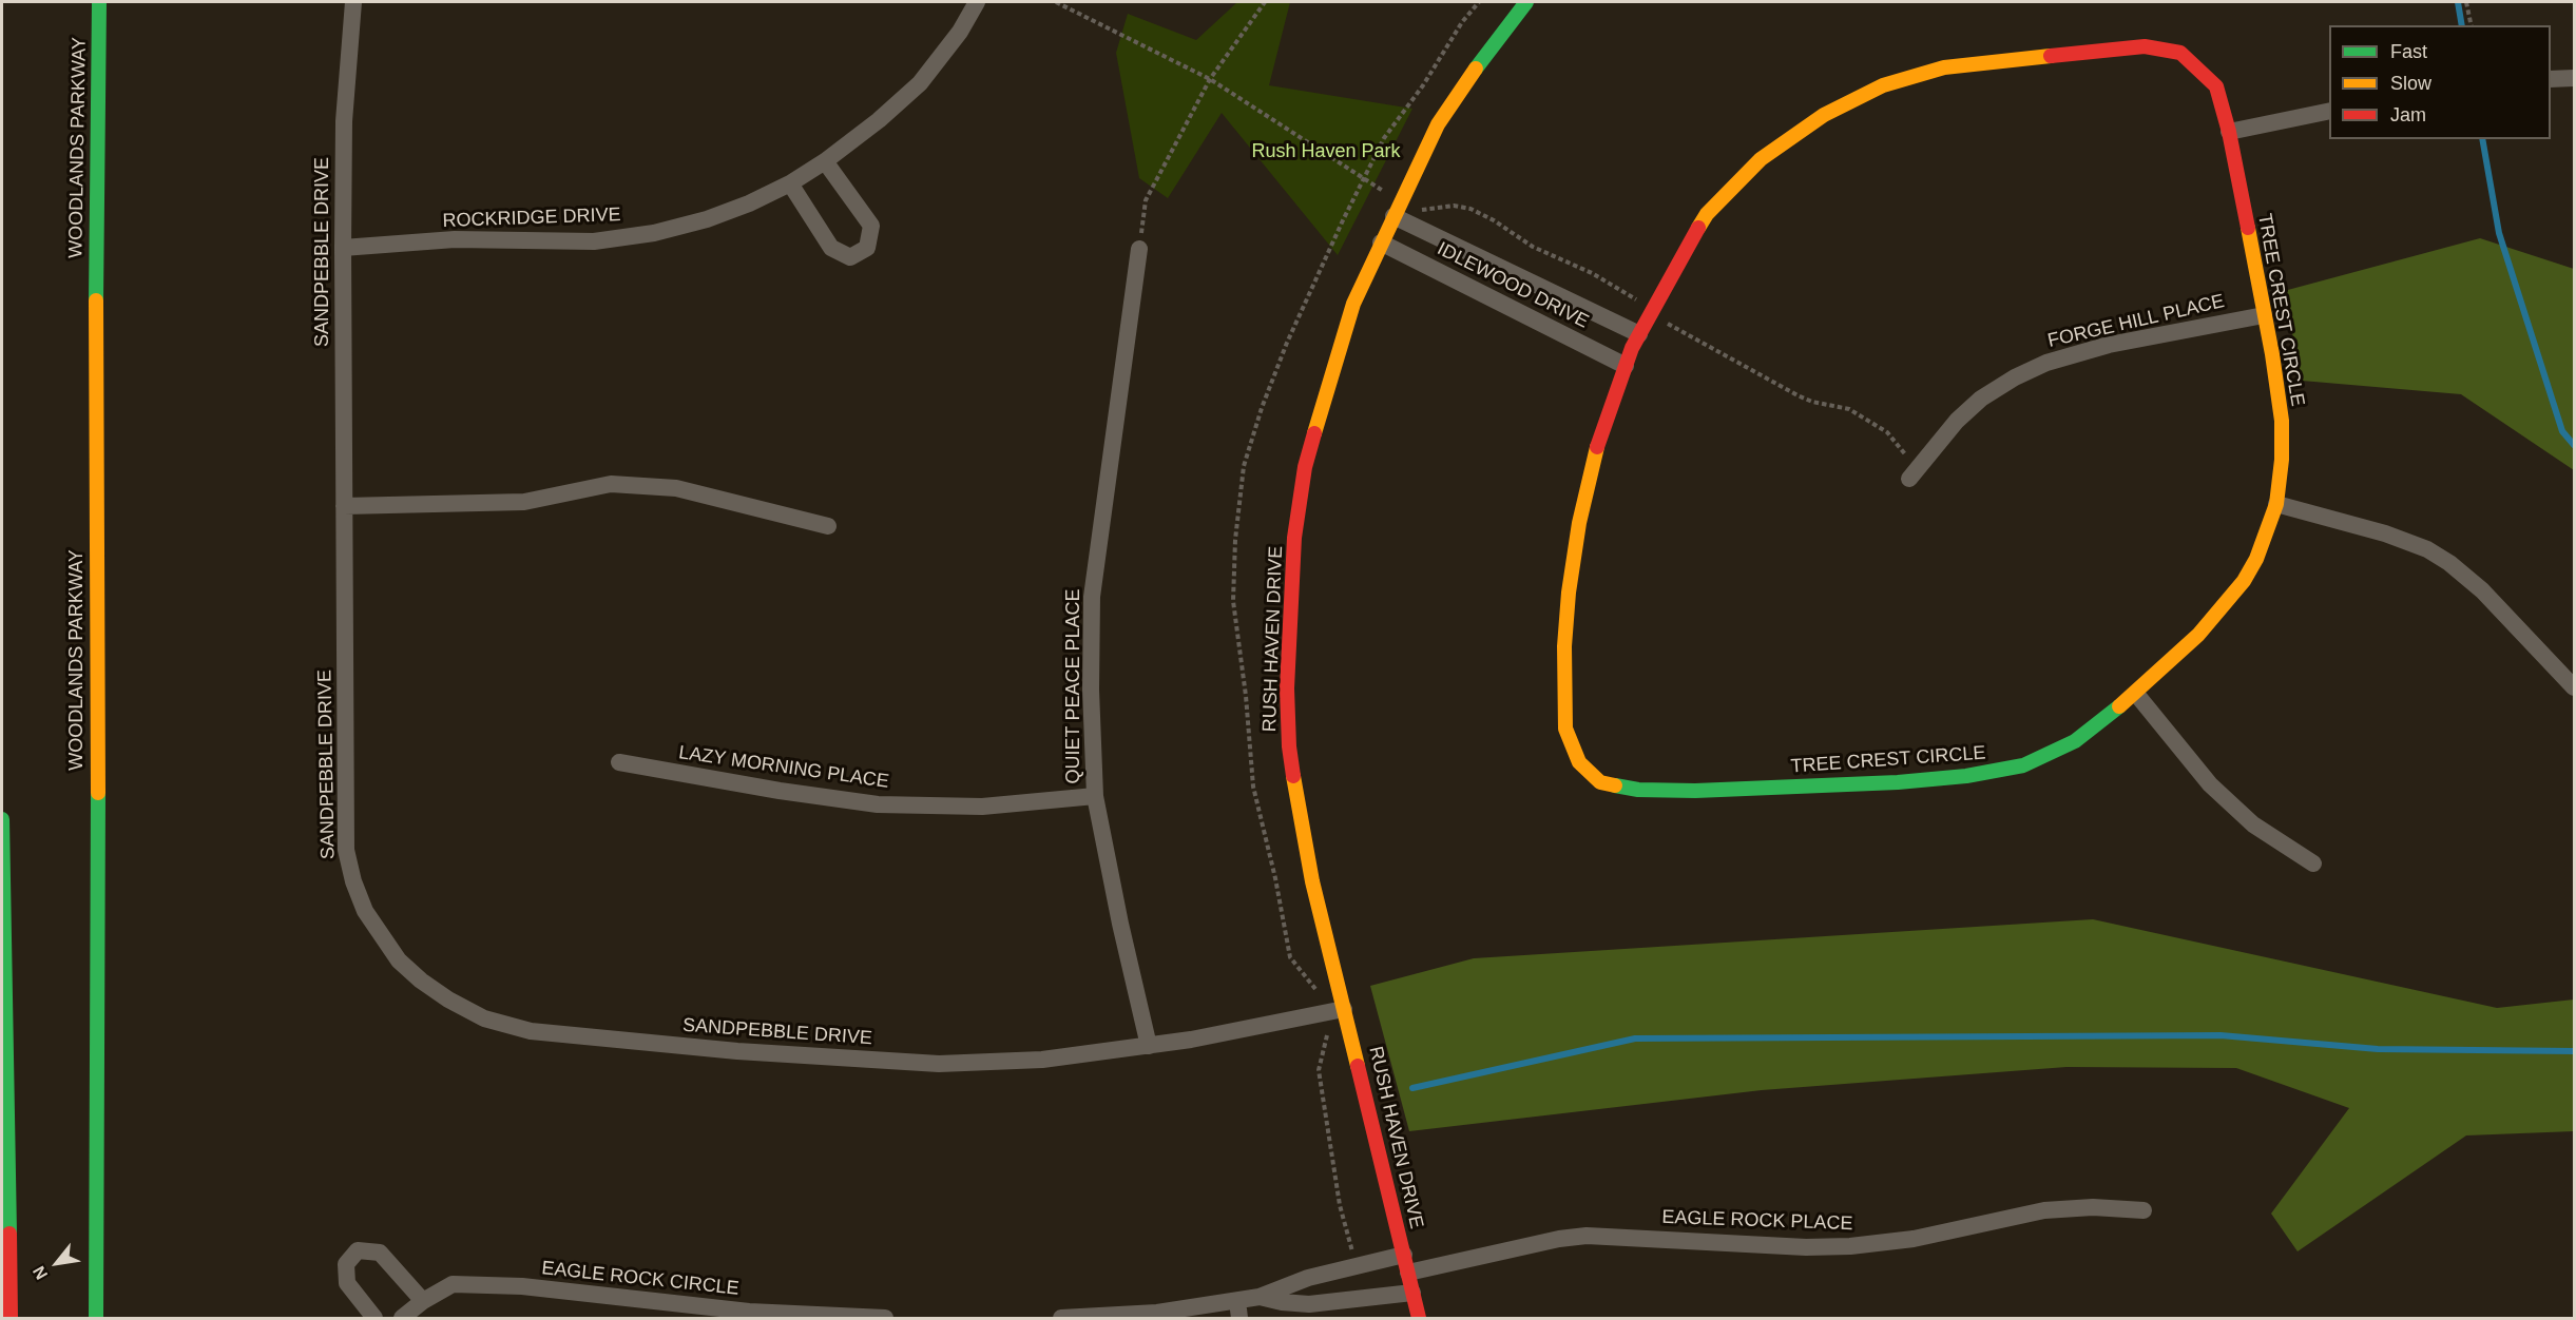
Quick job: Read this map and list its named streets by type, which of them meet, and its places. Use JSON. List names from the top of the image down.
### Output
{
  "streets": {
    "street": [
      "WOODLANDS PARKWAY",
      "ROCKRIDGE DRIVE",
      "SANDPEBBLE DRIVE",
      "IDLEWOOD DRIVE",
      "TREE CREST CIRCLE",
      "FORGE HILL PLACE",
      "RUSH HAVEN DRIVE",
      "QUIET PEACE PLACE",
      "LAZY MORNING PLACE",
      "EAGLE ROCK PLACE",
      "EAGLE ROCK CIRCLE"
    ]
  },
  "crossings": [
    ["ROCKRIDGE DRIVE", "SANDPEBBLE DRIVE"],
    ["SANDPEBBLE DRIVE", "RUSH HAVEN DRIVE"],
    ["SANDPEBBLE DRIVE", "QUIET PEACE PLACE"],
    ["IDLEWOOD DRIVE", "TREE CREST CIRCLE"],
    ["IDLEWOOD DRIVE", "RUSH HAVEN DRIVE"],
    ["TREE CREST CIRCLE", "FORGE HILL PLACE"],
    ["RUSH HAVEN DRIVE", "EAGLE ROCK PLACE"],
    ["QUIET PEACE PLACE", "LAZY MORNING PLACE"]
  ],
  "parks": ["Rush Haven Park"],
  "legend": ["Fast", "Slow", "Jam"],
  "north": "bottom left"
}
